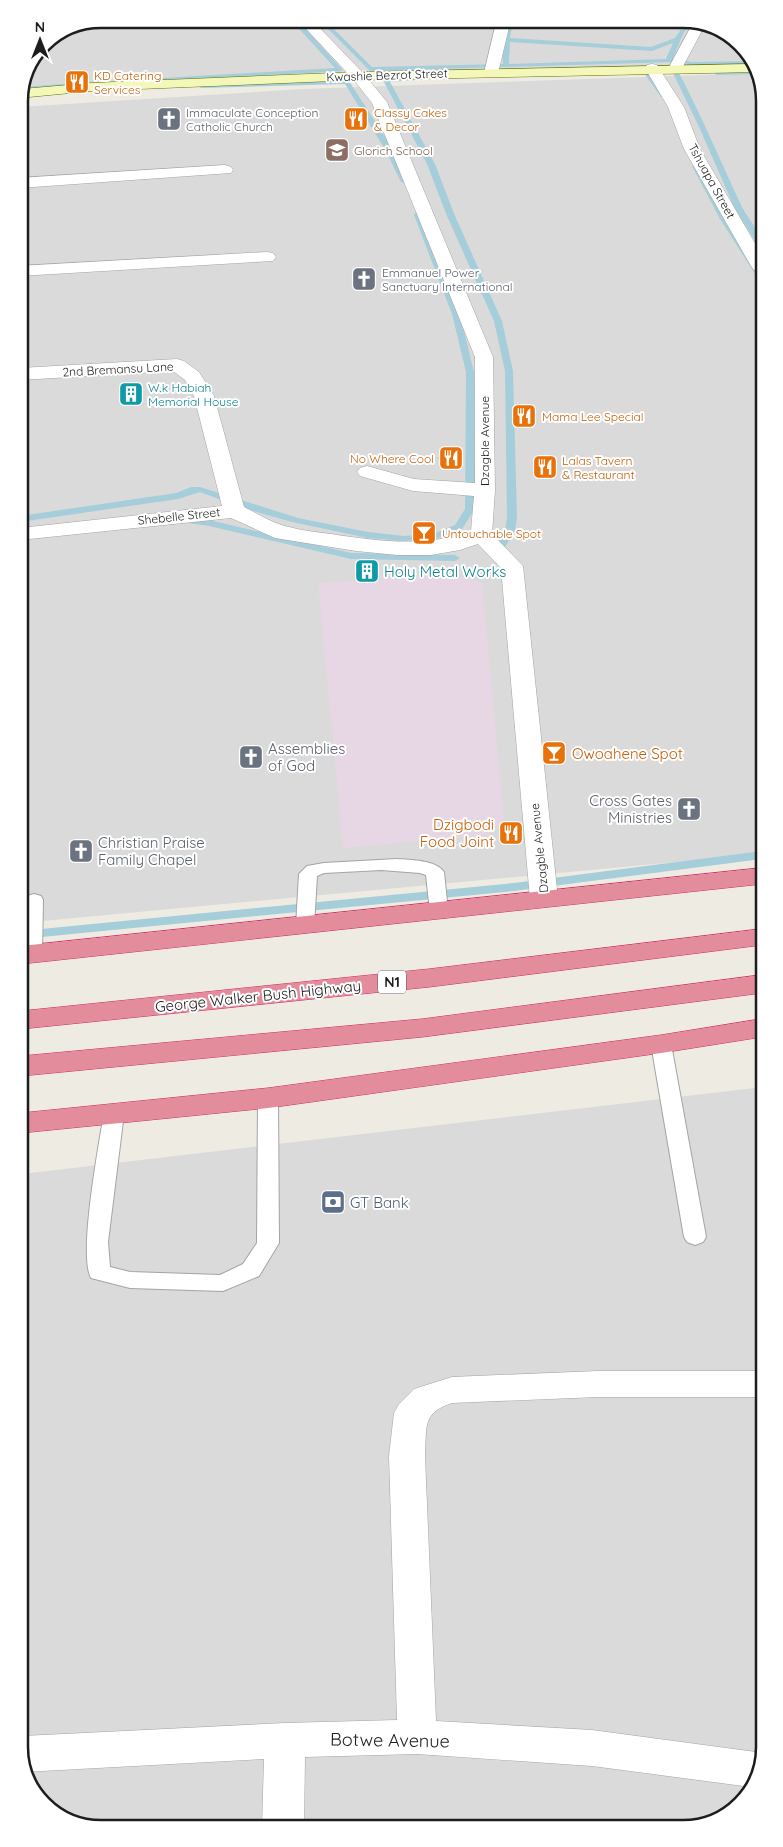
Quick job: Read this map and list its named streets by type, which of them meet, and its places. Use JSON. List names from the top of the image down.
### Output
{
  "streets": {
    "highway": ["N1", "George Walker Bush Highway"],
    "street": [
      "Kwashie Bezrot Street",
      "Tshuapa Street",
      "2nd Bremansu Lane",
      "Dzagble Avenue",
      "Shebelle Street",
      "Botwe Avenue"
    ]
  },
  "crossings": [
    ["Kwashie Bezrot Street", "Tshuapa Street"],
    ["Kwashie Bezrot Street", "Dzagble Avenue"],
    ["2nd Bremansu Lane", "Shebelle Street"],
    ["Dzagble Avenue", "Shebelle Street"]
  ],
  "places": {
    "restaurant": [
      "KD Catering Services",
      "Classy Cakes & Decor",
      "Mama Lee Special",
      "No Where Cool",
      "Lalas Tavern & Restaurant",
      "Dzigbodi Food Joint"
    ],
    "church": [
      "Immaculate Conception Catholic Church",
      "Emmanuel Power Sanctuary International",
      "Assemblies of God",
      "Cross Gates Ministries",
      "Christian Praise Family Chapel"
    ],
    "school or university": ["Glorich School"],
    "building": ["W.k Habiah Memorial House", "Holy Metal Works"],
    "bar": ["Untouchable Spot", "Owoahene Spot"],
    "bank": ["GT Bank"]
  },
  "north": "top"
}
